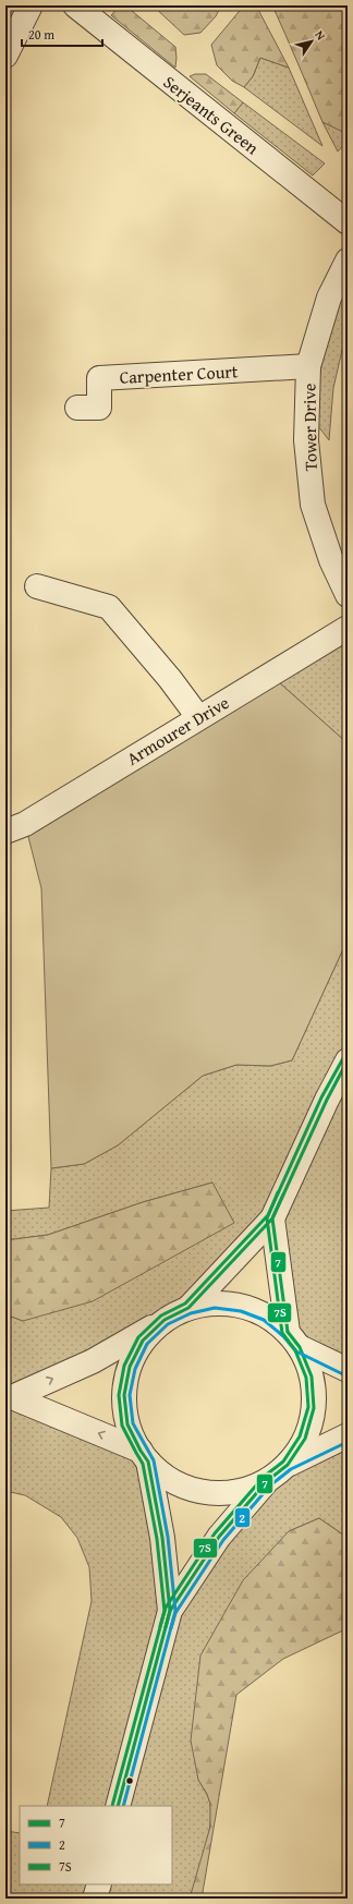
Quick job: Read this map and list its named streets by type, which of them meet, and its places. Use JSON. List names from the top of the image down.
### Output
{
  "streets": {
    "street": [
      "Serjeants Green",
      "Carpenter Court",
      "Tower Drive",
      "Armourer Drive"
    ]
  },
  "crossings": [
    ["Carpenter Court", "Tower Drive"]
  ],
  "lines": ["transit line 7S", "transit line 7", "transit line 2"],
  "legend": ["7", "2", "7S"],
  "scale_bar": "20 m",
  "north": "top right"
}
